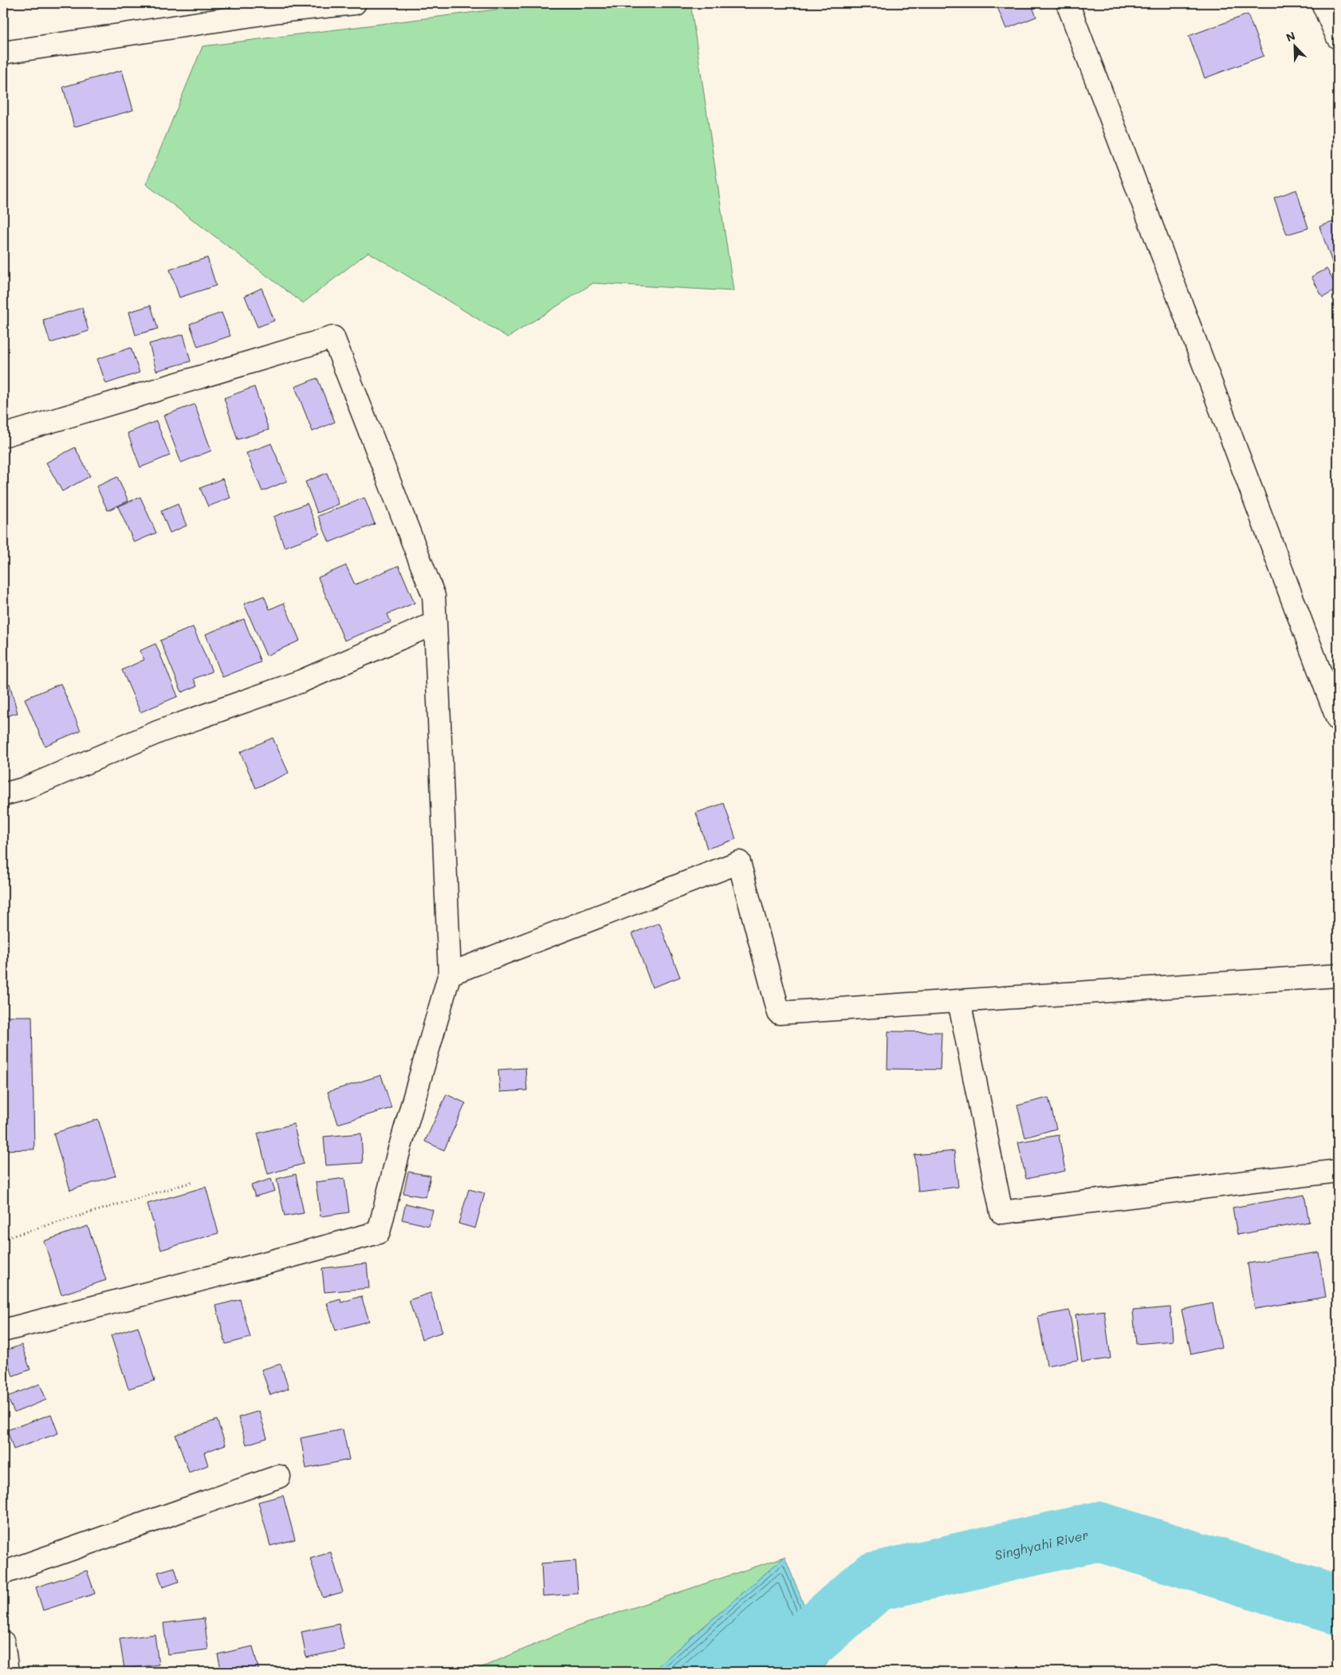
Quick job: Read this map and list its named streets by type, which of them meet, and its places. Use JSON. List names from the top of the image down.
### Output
{
  "water": ["Singhyahi River"],
  "north": "top left"
}
